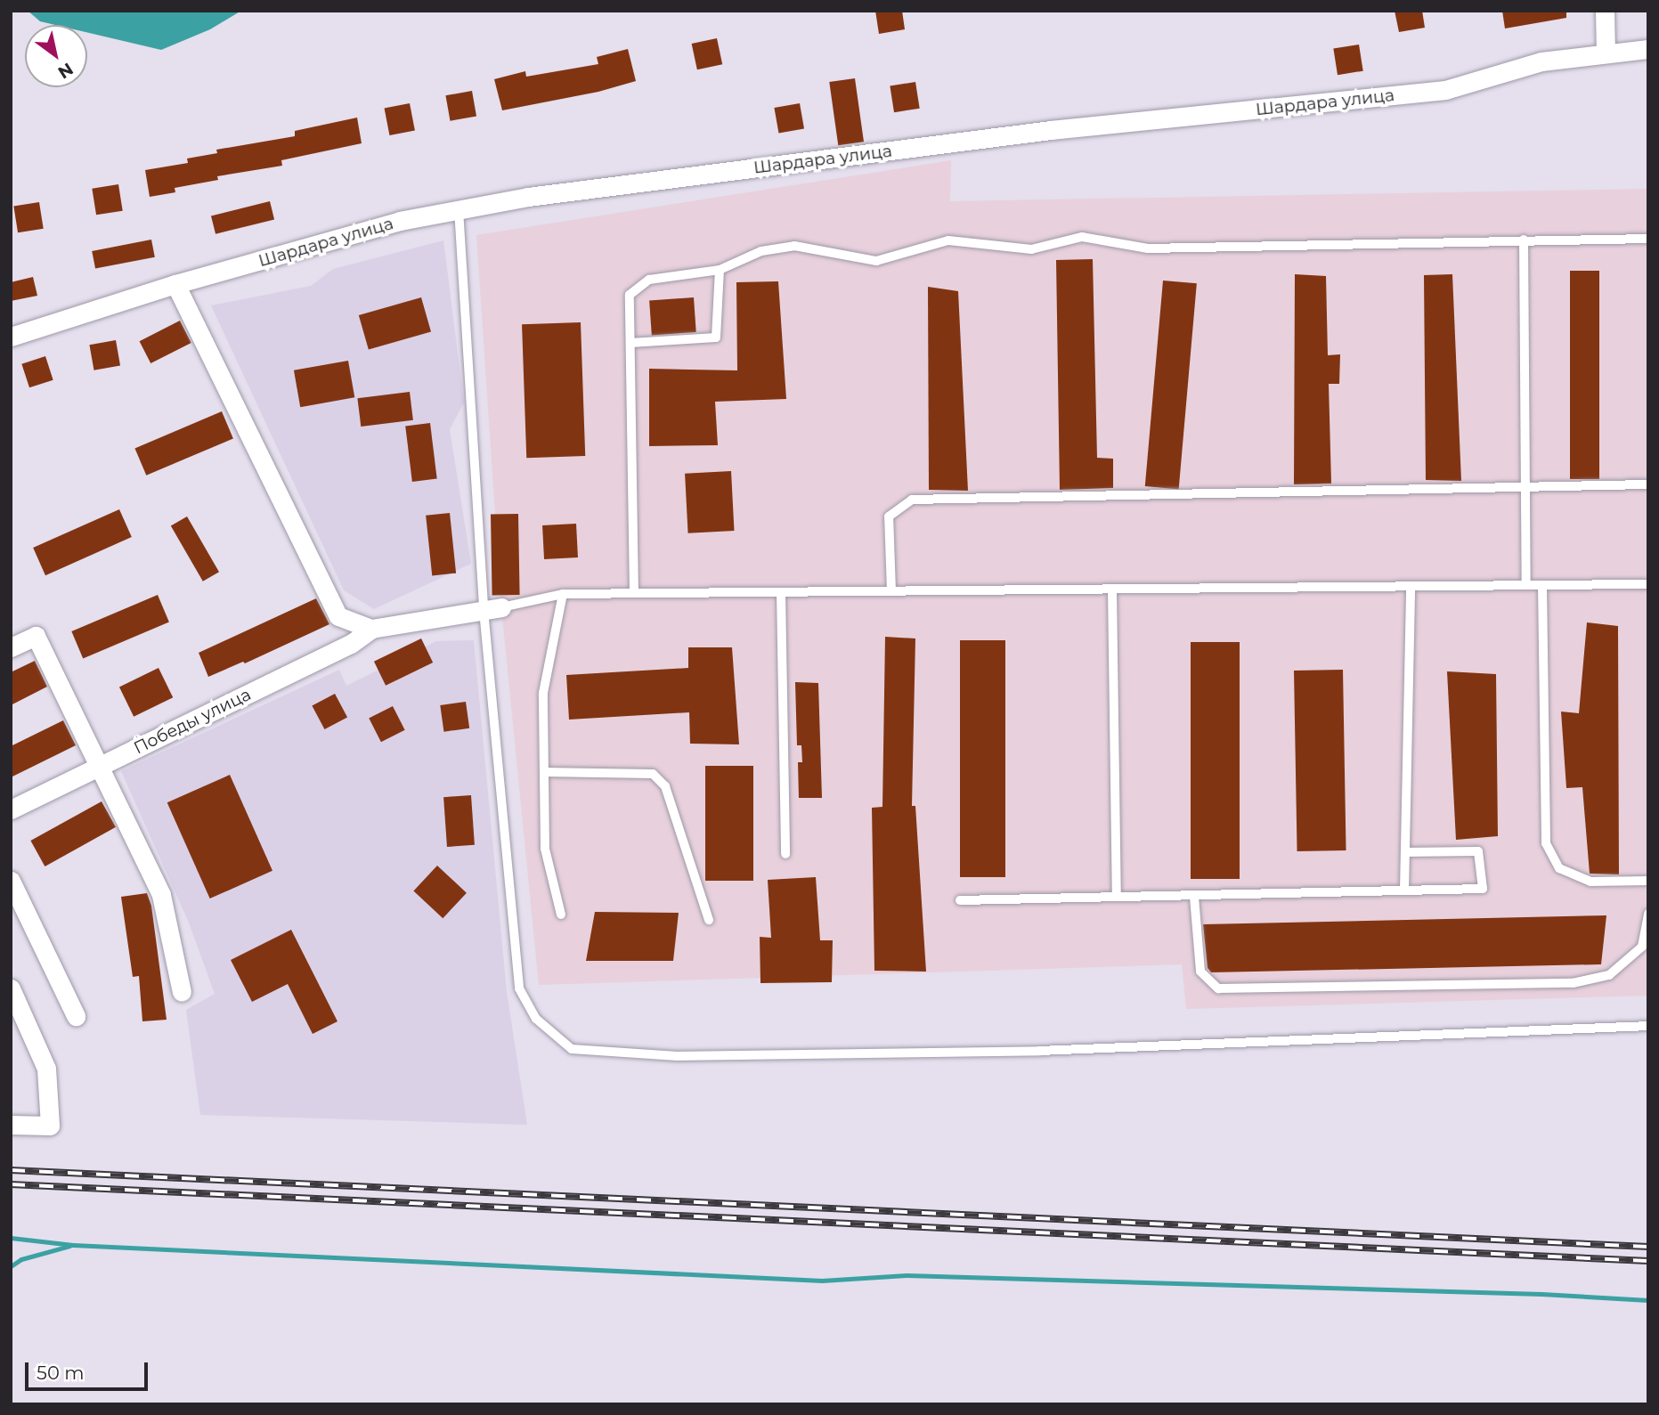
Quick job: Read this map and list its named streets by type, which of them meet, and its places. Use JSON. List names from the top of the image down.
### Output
{
  "streets": {
    "street": ["Шардара улица", "Победы улица"]
  },
  "scale_bar": "50 m",
  "north": "bottom right"
}
